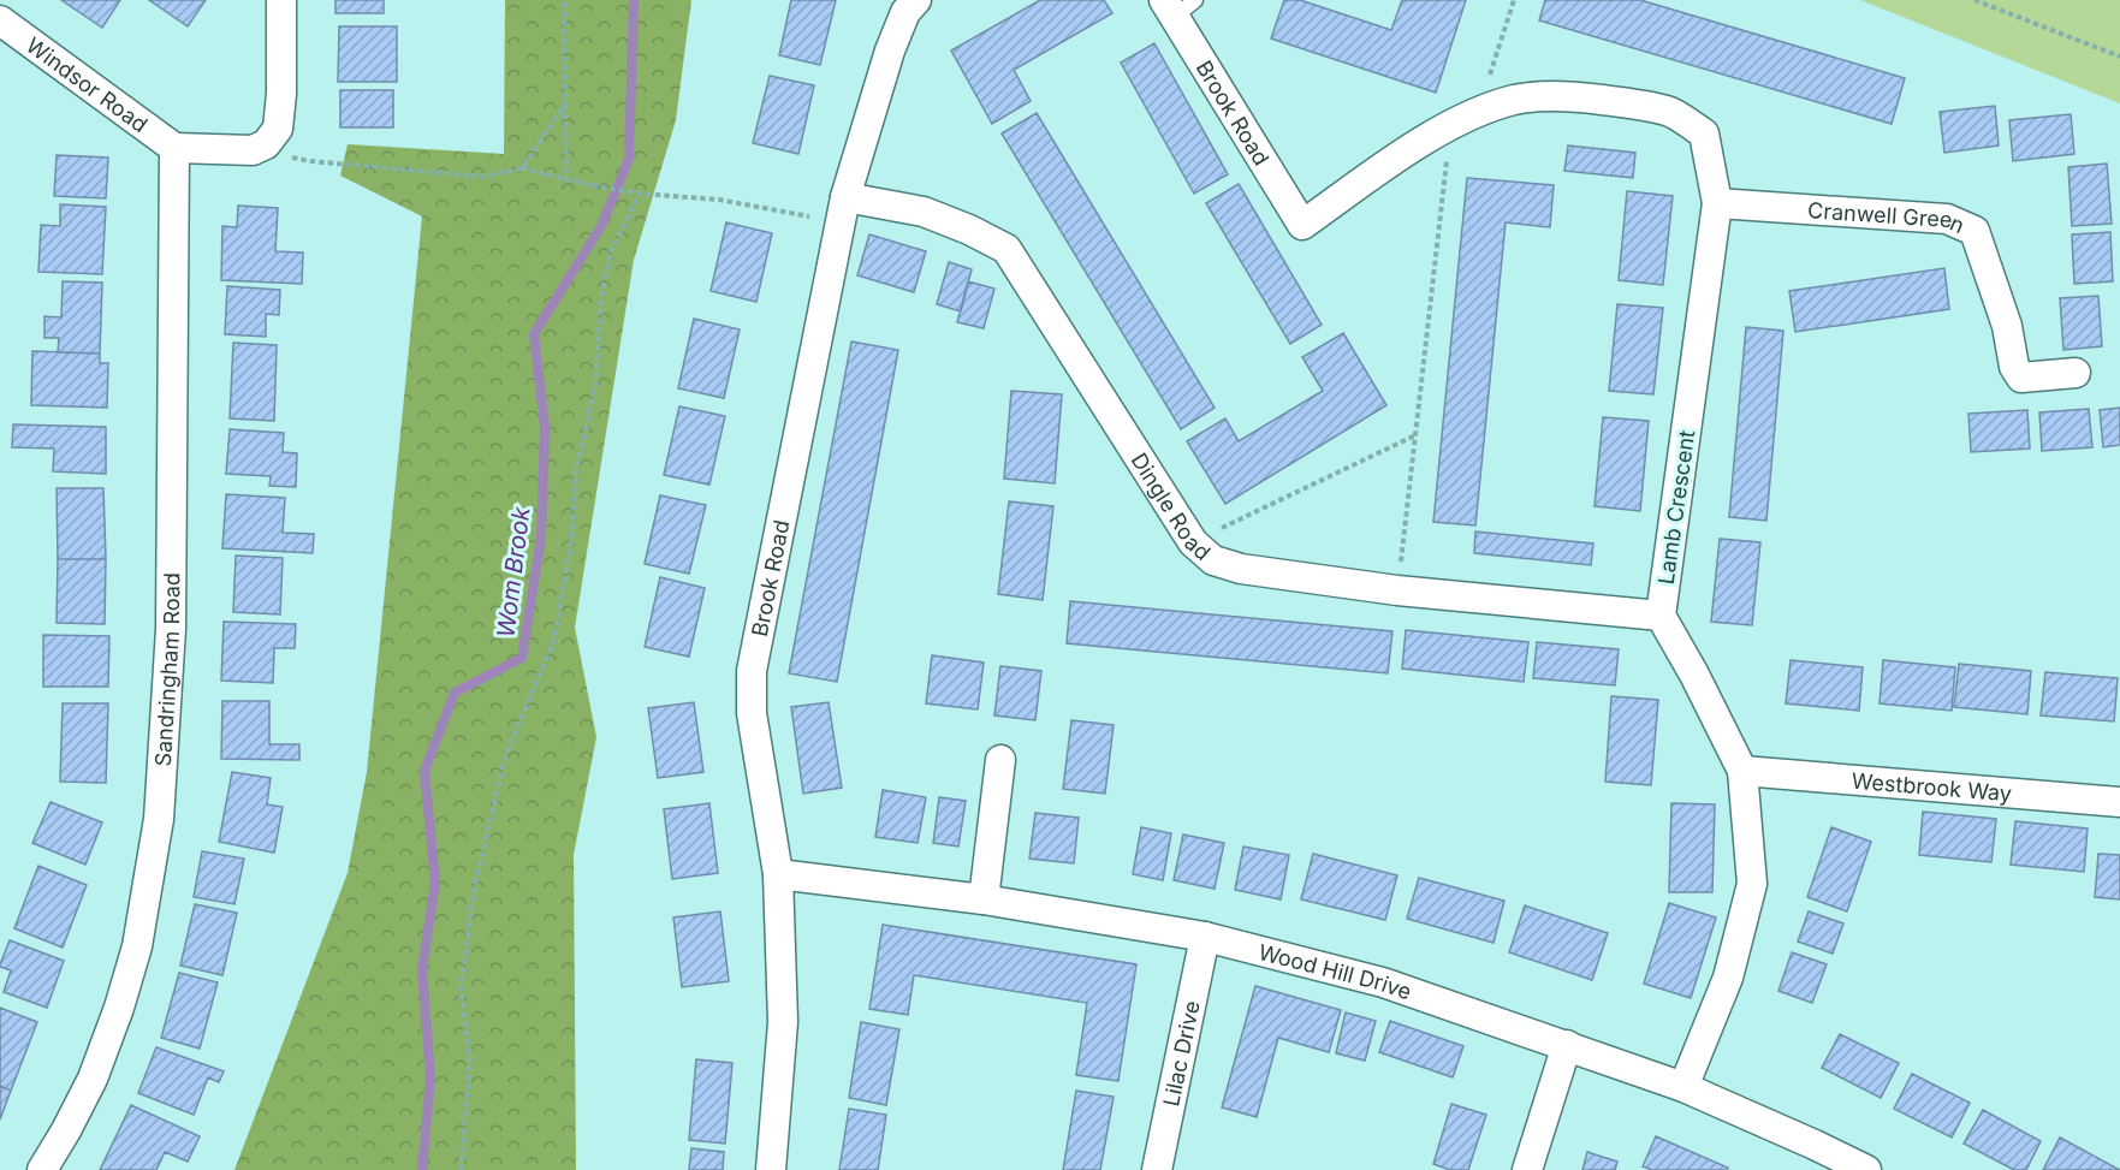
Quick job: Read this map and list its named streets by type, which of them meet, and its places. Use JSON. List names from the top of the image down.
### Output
{
  "streets": {
    "street": [
      "Windsor Road",
      "Brook Road",
      "Cranwell Green",
      "Dingle Road",
      "Lamb Crescent",
      "Sandringham Road",
      "Westbrook Way",
      "Wood Hill Drive",
      "Lilac Drive"
    ]
  },
  "crossings": [
    ["Windsor Road", "Sandringham Road"],
    ["Brook Road", "Dingle Road"],
    ["Brook Road", "Lamb Crescent"],
    ["Brook Road", "Wood Hill Drive"],
    ["Cranwell Green", "Lamb Crescent"],
    ["Dingle Road", "Lamb Crescent"],
    ["Lamb Crescent", "Westbrook Way"],
    ["Lamb Crescent", "Wood Hill Drive"],
    ["Wood Hill Drive", "Lilac Drive"]
  ],
  "water": ["Wom Brook"]
}
